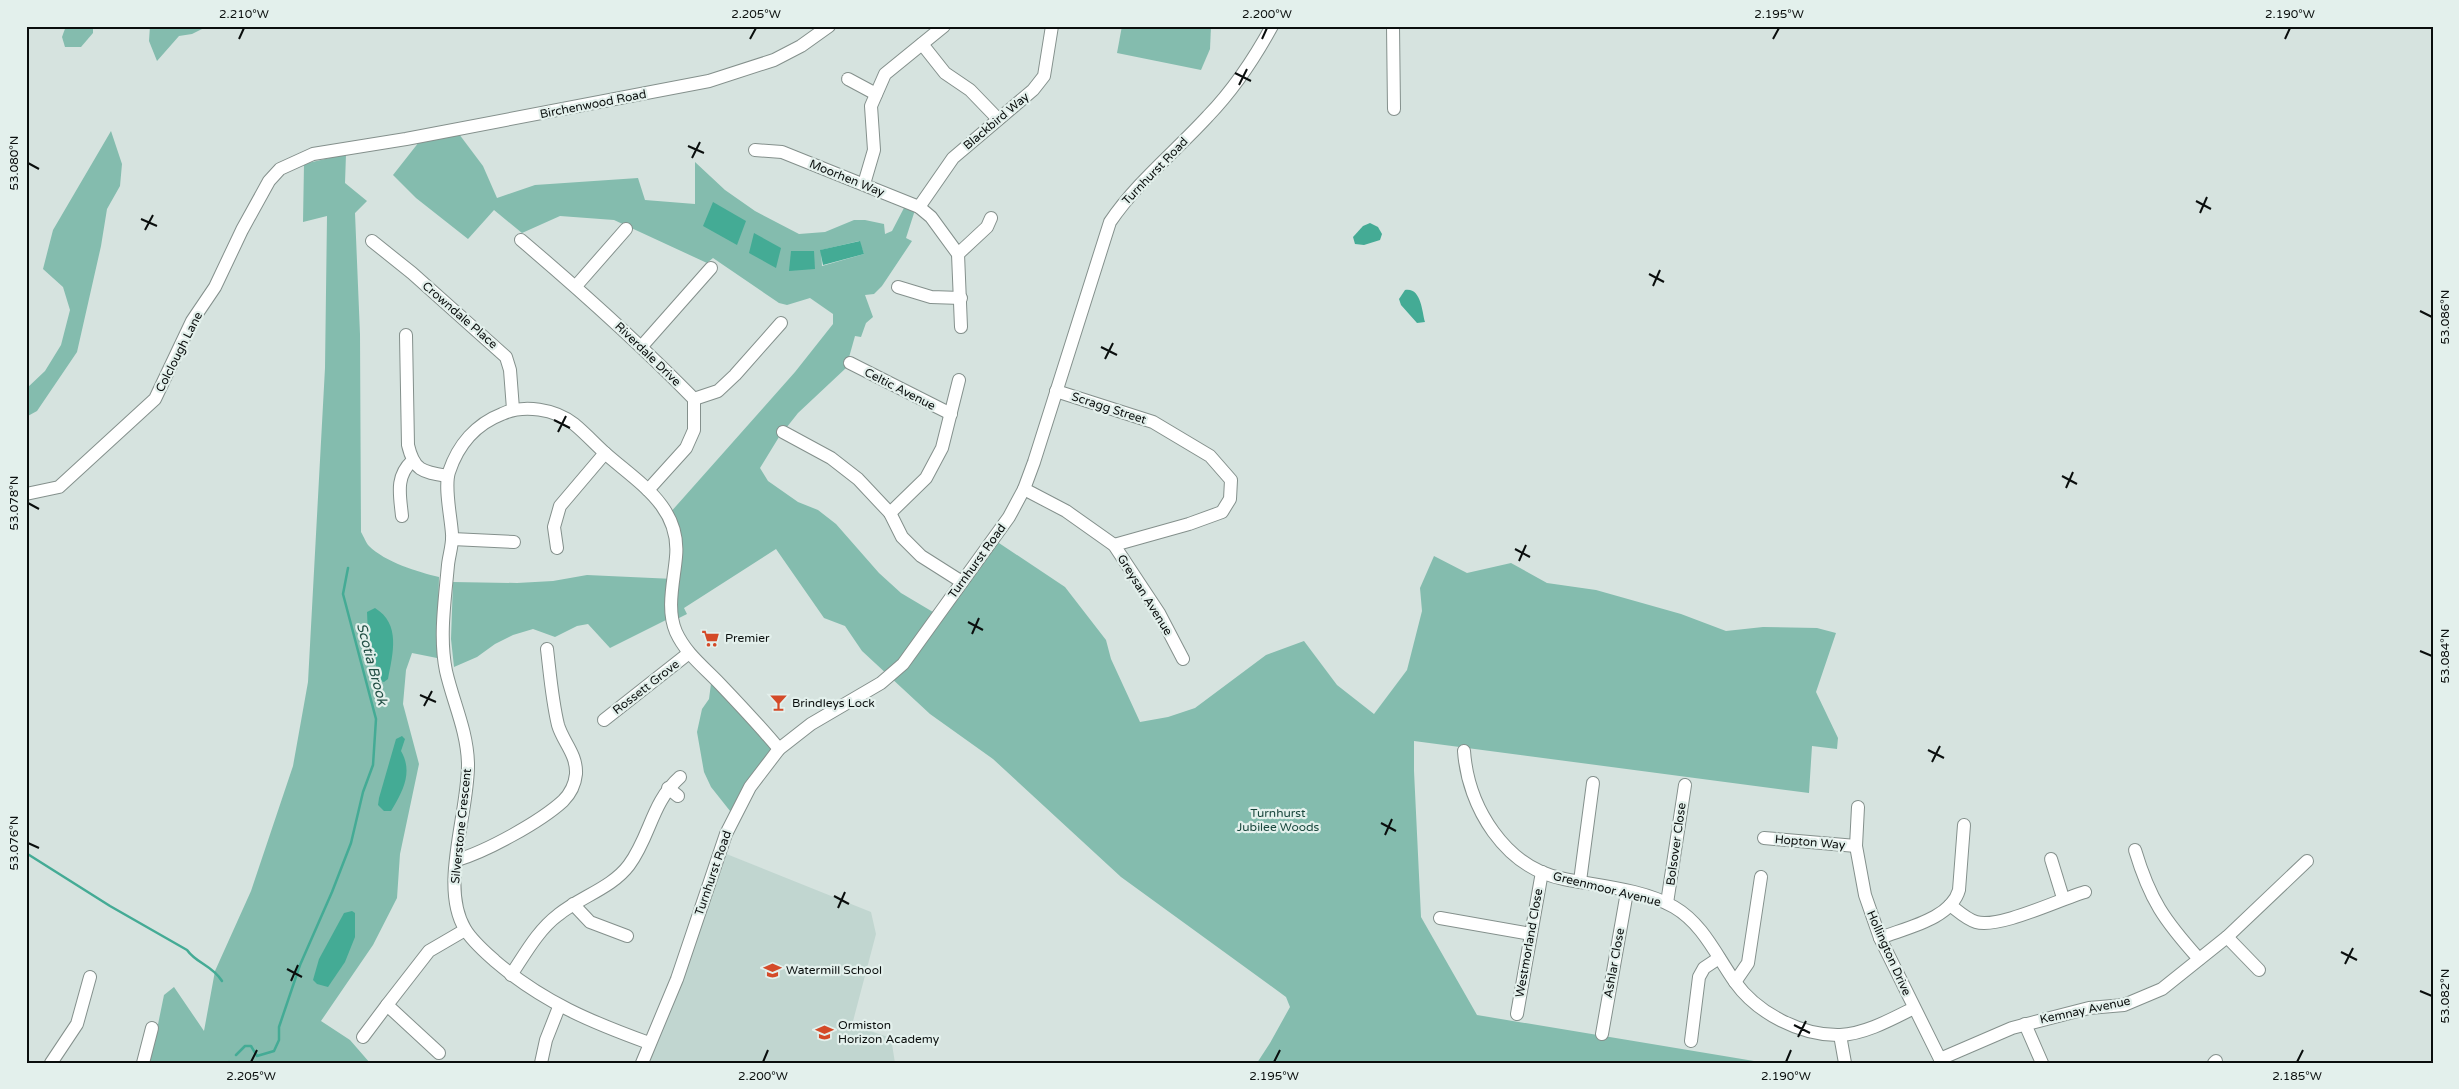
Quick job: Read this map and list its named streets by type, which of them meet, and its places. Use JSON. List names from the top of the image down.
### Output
{
  "streets": {
    "street": [
      "Birchenwood Road",
      "Blackbird Way",
      "Turnhurst Road",
      "Moorhen Way",
      "Crowndale Place",
      "Colclough Lane",
      "Riverdale Drive",
      "Celtic Avenue",
      "Scragg Street",
      "Greysan Avenue",
      "Rossett Grove",
      "Silverstone Crescent",
      "Hopton Way",
      "Bolsover Close",
      "Greenmoor Avenue",
      "Westmorland Close",
      "Hollington Drive",
      "Ashlar Close",
      "Kemnay Avenue"
    ]
  },
  "crossings": [
    ["Birchenwood Road", "Colclough Lane"],
    ["Blackbird Way", "Moorhen Way"],
    ["Turnhurst Road", "Scragg Street"],
    ["Turnhurst Road", "Greysan Avenue"],
    ["Turnhurst Road", "Silverstone Crescent"],
    ["Crowndale Place", "Silverstone Crescent"],
    ["Scragg Street", "Greysan Avenue"],
    ["Rossett Grove", "Silverstone Crescent"],
    ["Hopton Way", "Hollington Drive"],
    ["Bolsover Close", "Greenmoor Avenue"],
    ["Greenmoor Avenue", "Westmorland Close"],
    ["Greenmoor Avenue", "Hollington Drive"],
    ["Greenmoor Avenue", "Ashlar Close"],
    ["Hollington Drive", "Kemnay Avenue"]
  ],
  "water": ["Scotia Brook"],
  "parks": ["Turnhurst Jubilee Woods"],
  "places": {
    "supermarket": ["Premier"],
    "bar": ["Brindleys Lock"],
    "school or university": ["Watermill School", "Ormiston Horizon Academy"]
  },
  "coordinates": [
    "2.210°W",
    "2.205°W",
    "2.200°W",
    "2.195°W",
    "2.190°W",
    "53.080°N",
    "53.086°N",
    "53.078°N",
    "53.084°N",
    "53.076°N",
    "53.082°N",
    "2.185°W"
  ]
}
